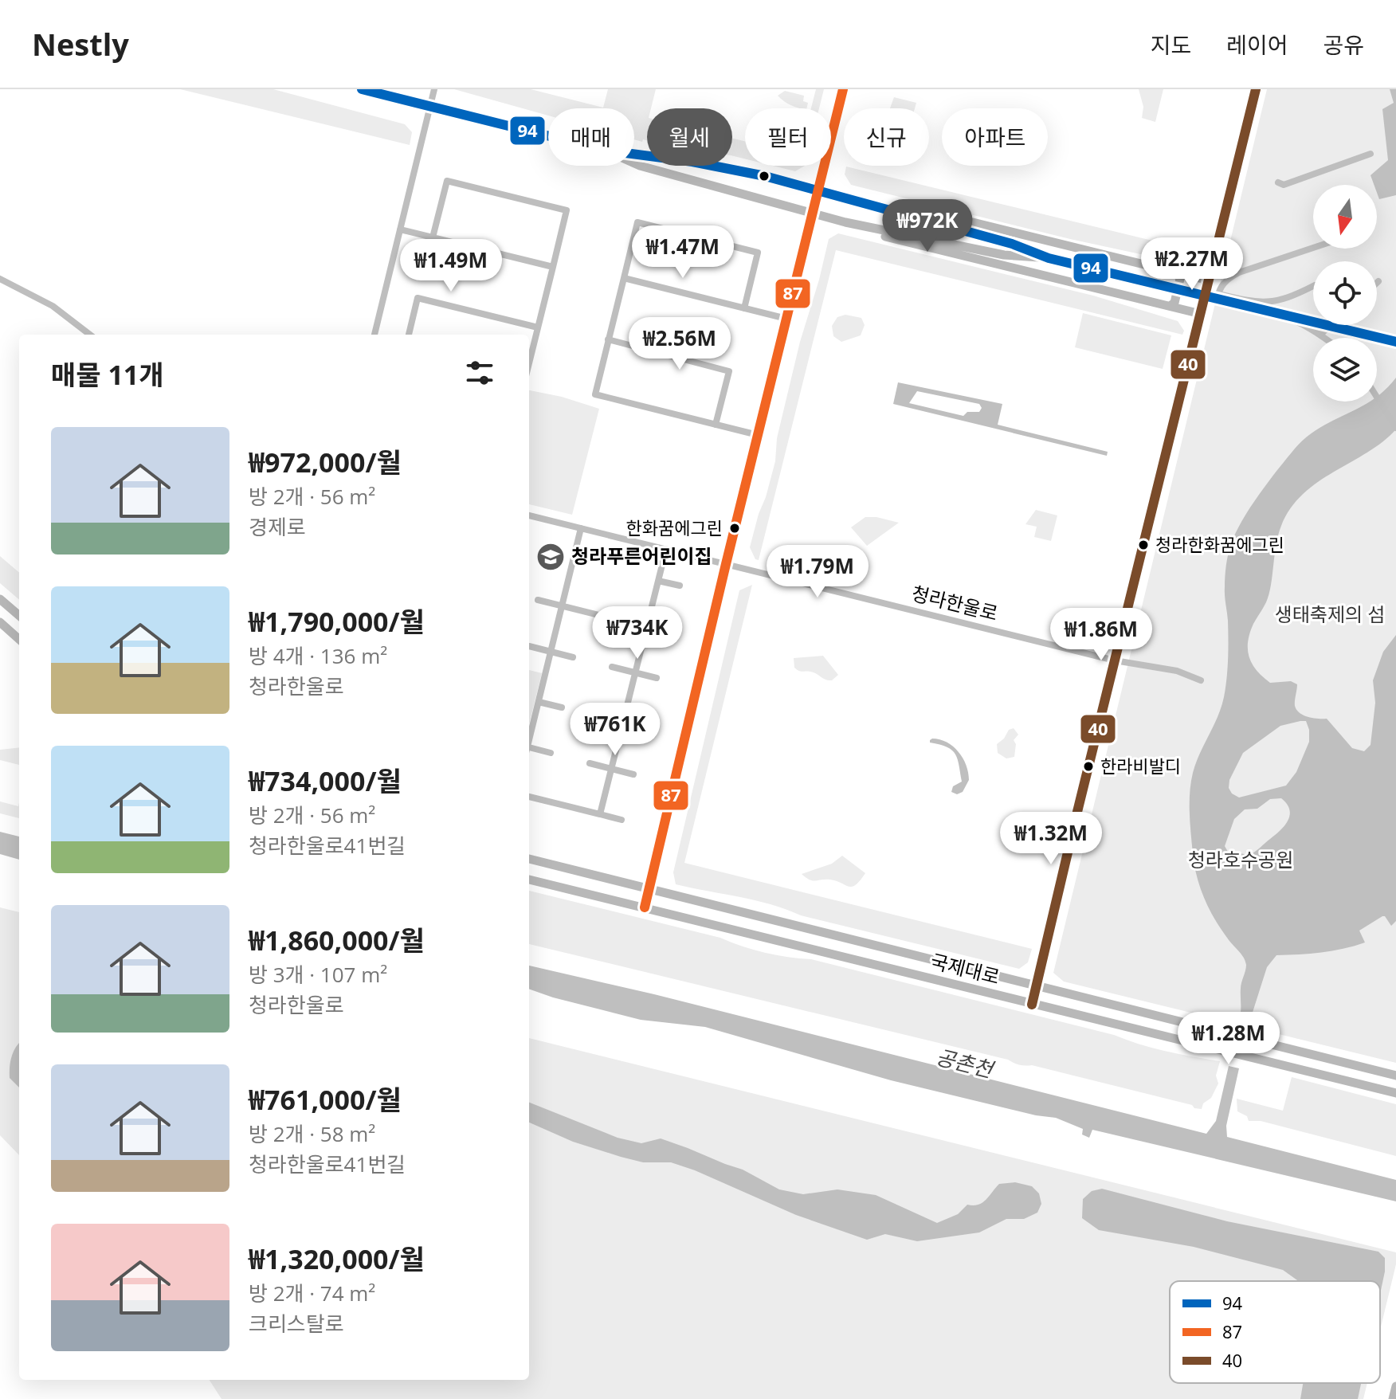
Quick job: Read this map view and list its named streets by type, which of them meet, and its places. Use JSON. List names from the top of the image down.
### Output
{
  "streets": {
    "main road": ["국제대로"],
    "street": ["청라한울로"]
  },
  "water": ["공촌천"],
  "parks": ["생태축제의 섬", "청라호수공원"],
  "places": {
    "other": ["한화꿈에그린", "청라한화꿈에그린", "한라비발디"],
    "school or university": ["청라푸른어린이집"]
  },
  "lines": ["transit line 94", "transit line 87", "transit line 40"],
  "legend": ["94", "87", "40"],
  "north": "bottom",
  "page": {
    "header": "Nestly",
    "nav": ["지도", "레이어", "공유"],
    "chip": [
      "매매",
      "월세",
      "필터",
      "신규",
      "아파트"
    ],
    "price": [
      "₩972K",
      "₩1.47M",
      "₩2.27M",
      "₩1.49M",
      "₩2.56M",
      "₩1.79M",
      "₩734K",
      "₩1.86M",
      "₩761K",
      "₩1.32M",
      "₩1.28M"
    ],
    "heading": "매물 11개",
    "list": [
      {
        "name": "₩972,000/월",
        "note": "방 2개 · 56 m² · 경제로"
      },
      {
        "name": "₩1,790,000/월",
        "note": "방 4개 · 136 m² · 청라한울로"
      },
      {
        "name": "₩734,000/월",
        "note": "방 2개 · 56 m² · 청라한울로41번길"
      },
      {
        "name": "₩1,860,000/월",
        "note": "방 3개 · 107 m² · 청라한울로"
      },
      {
        "name": "₩761,000/월",
        "note": "방 2개 · 58 m² · 청라한울로41번길"
      },
      {
        "name": "₩1,320,000/월",
        "note": "방 2개 · 74 m² · 크리스탈로"
      }
    ]
  }
}
